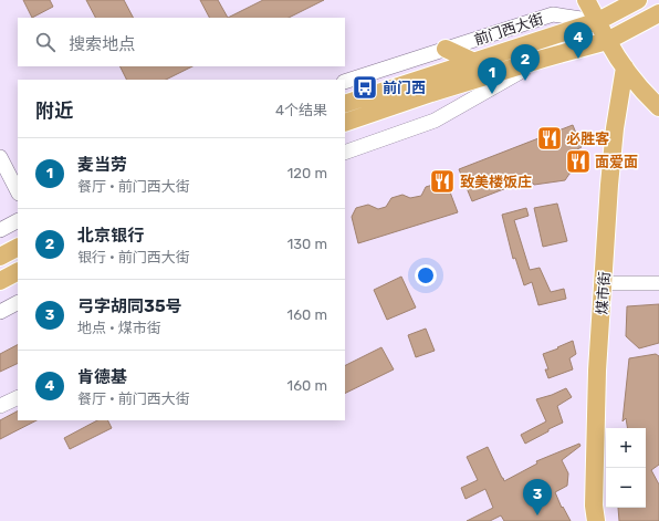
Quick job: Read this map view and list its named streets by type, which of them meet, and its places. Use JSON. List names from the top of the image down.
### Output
{
  "streets": {
    "main road": ["前门西大街", "煤市街"]
  },
  "places": {
    "bus stop": ["前门西"],
    "restaurant": ["必胜客", "面爱面", "致美楼饭庄"]
  },
  "page": {
    "search": "搜索地点",
    "pins": [
      "4",
      "2",
      "1",
      "3"
    ],
    "heading": ["附近", "4个结果"],
    "list": [
      {
        "mark": "1",
        "name": "麦当劳",
        "note": "餐厅 · 前门西大街",
        "value": "120 m"
      },
      {
        "mark": "2",
        "name": "北京银行",
        "note": "银行 · 前门西大街",
        "value": "130 m"
      },
      {
        "mark": "3",
        "name": "弓字胡同35号",
        "note": "地点 · 煤市街",
        "value": "160 m"
      },
      {
        "mark": "4",
        "name": "肯德基",
        "note": "餐厅 · 前门西大街",
        "value": "160 m"
      }
    ],
    "map_buttons": ["+", "−"]
  }
}
